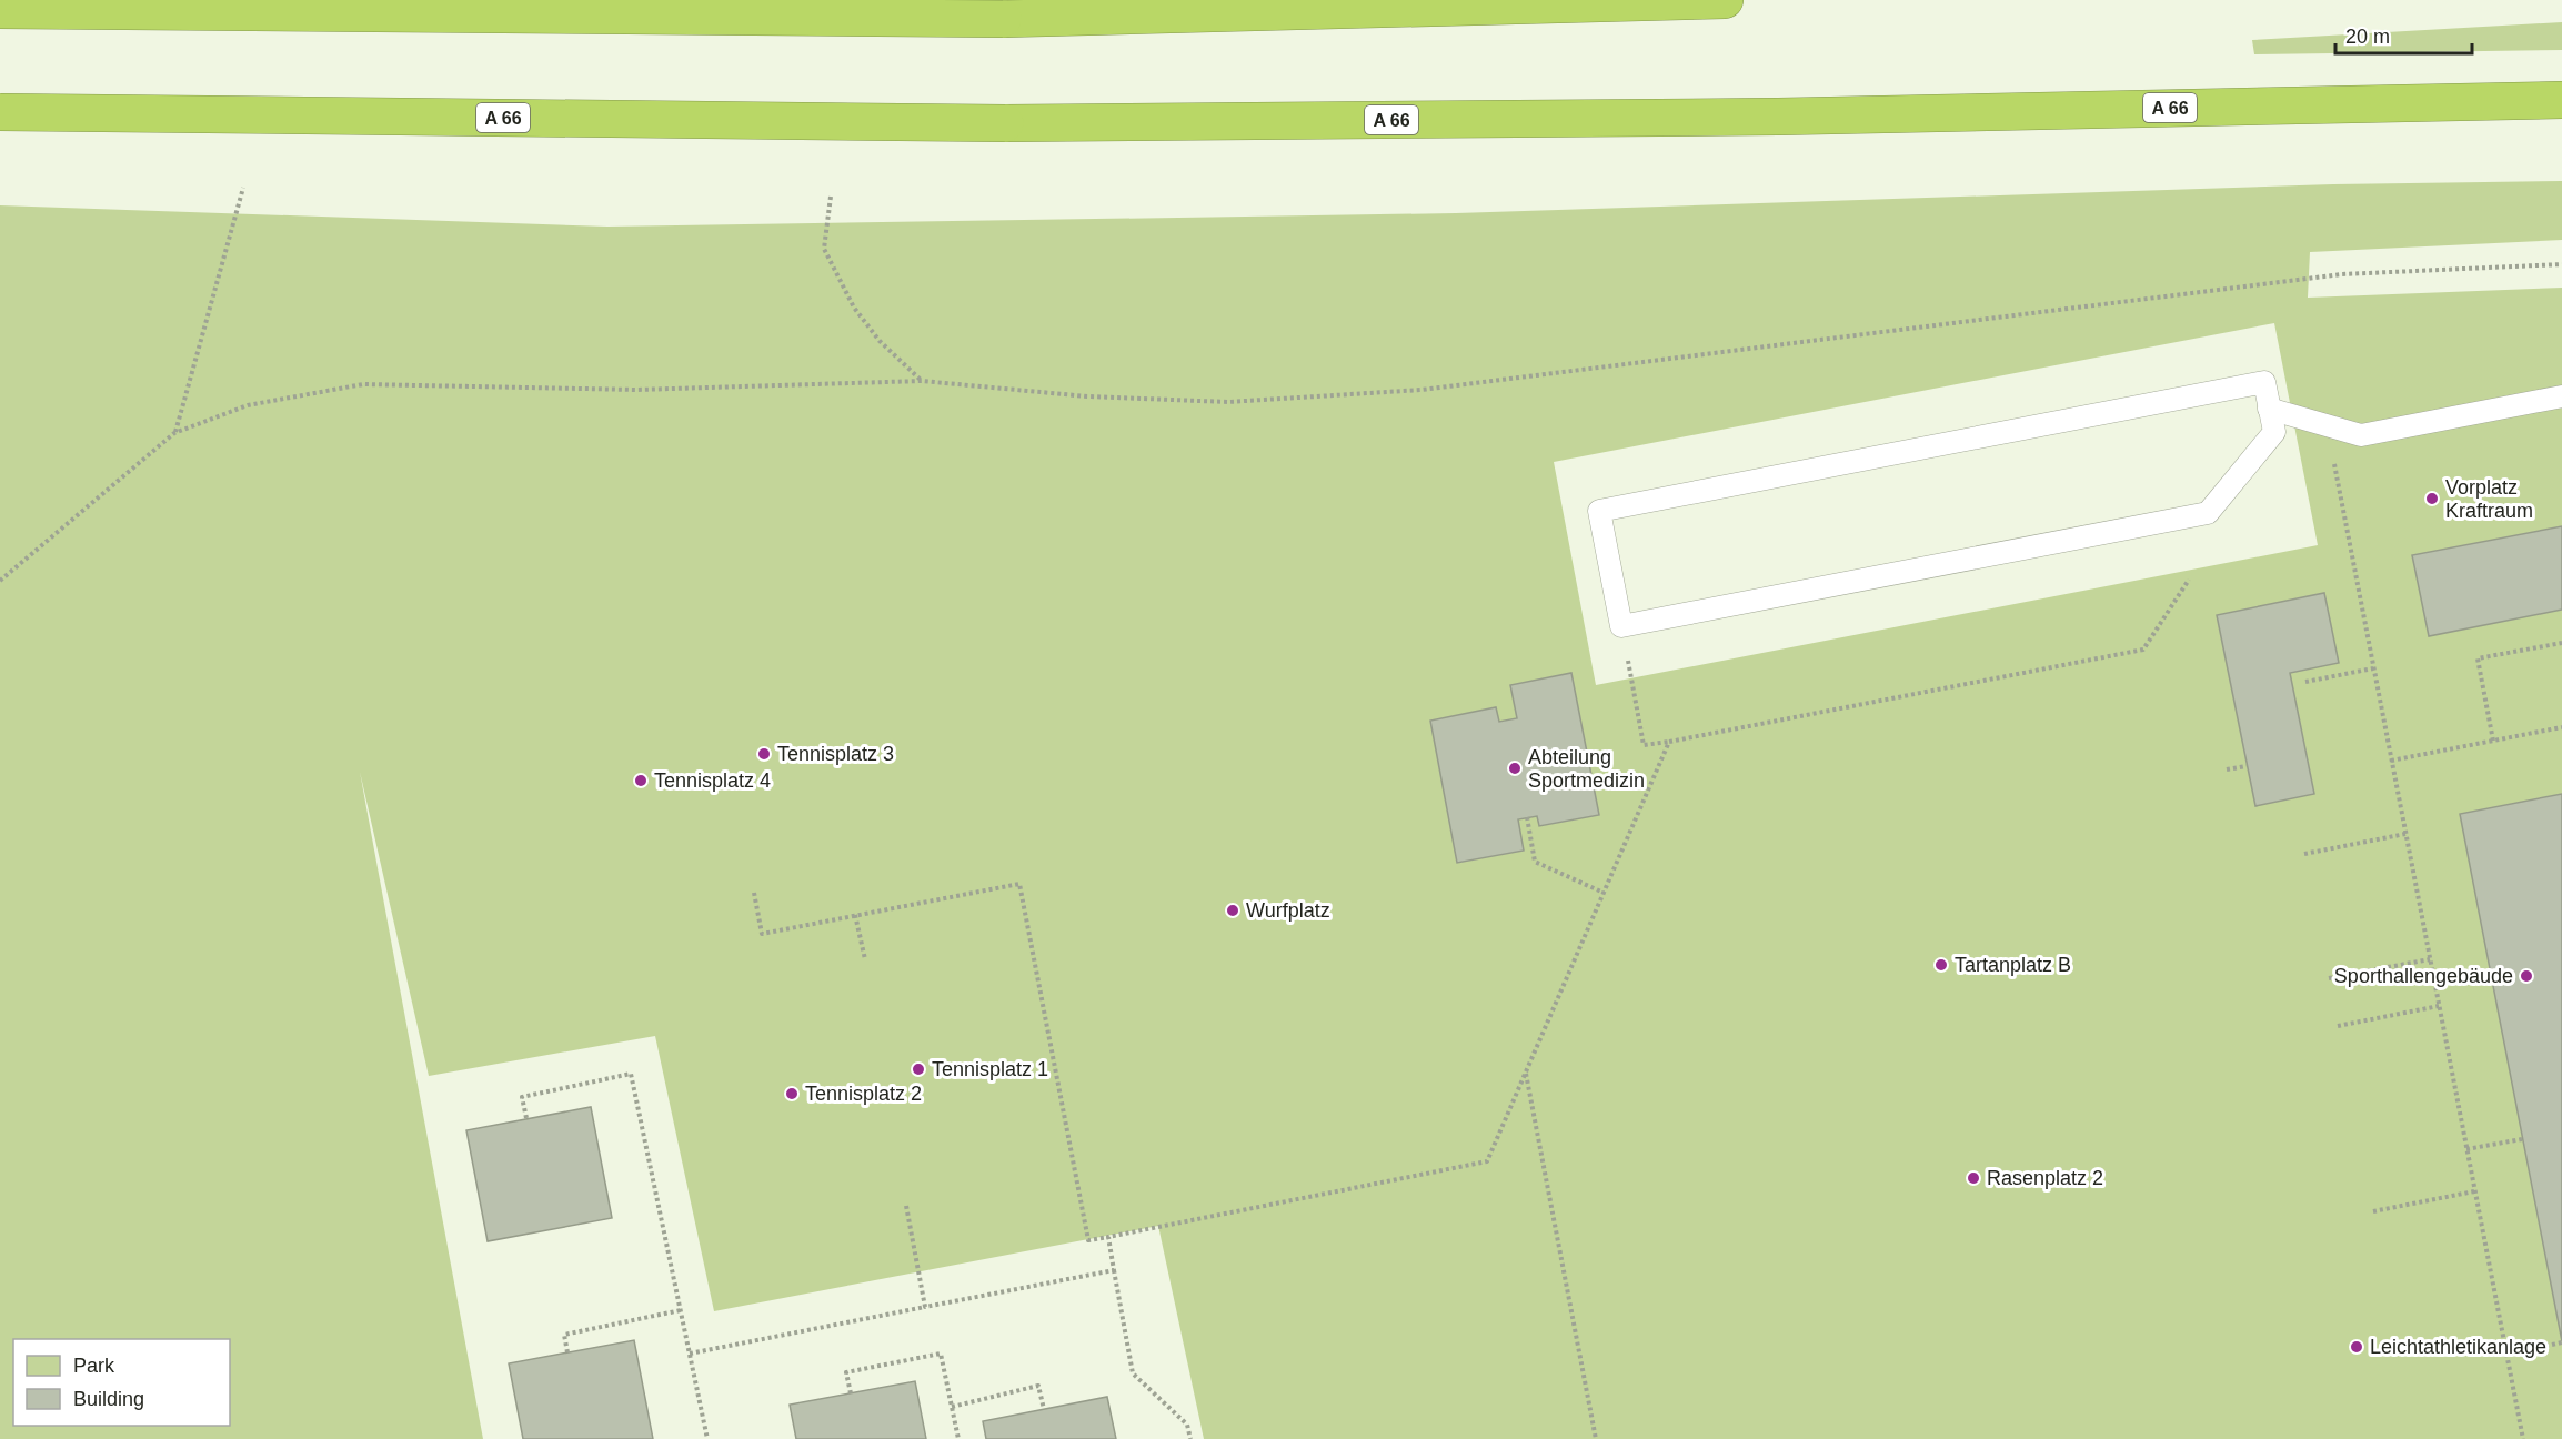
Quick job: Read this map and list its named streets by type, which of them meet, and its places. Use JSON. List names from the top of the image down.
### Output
{
  "streets": {
    "highway": ["A 66"]
  },
  "places": [
    "Vorplatz Kraftraum",
    "Tennisplatz 3",
    "Abteilung Sportmedizin",
    "Tennisplatz 4",
    "Wurfplatz",
    "Tartanplatz B",
    "Sporthallengebäude",
    "Tennisplatz 1",
    "Tennisplatz 2",
    "Rasenplatz 2",
    "Leichtathletikanlage"
  ],
  "legend": ["Park", "Building"],
  "scale_bar": "20 m"
}
